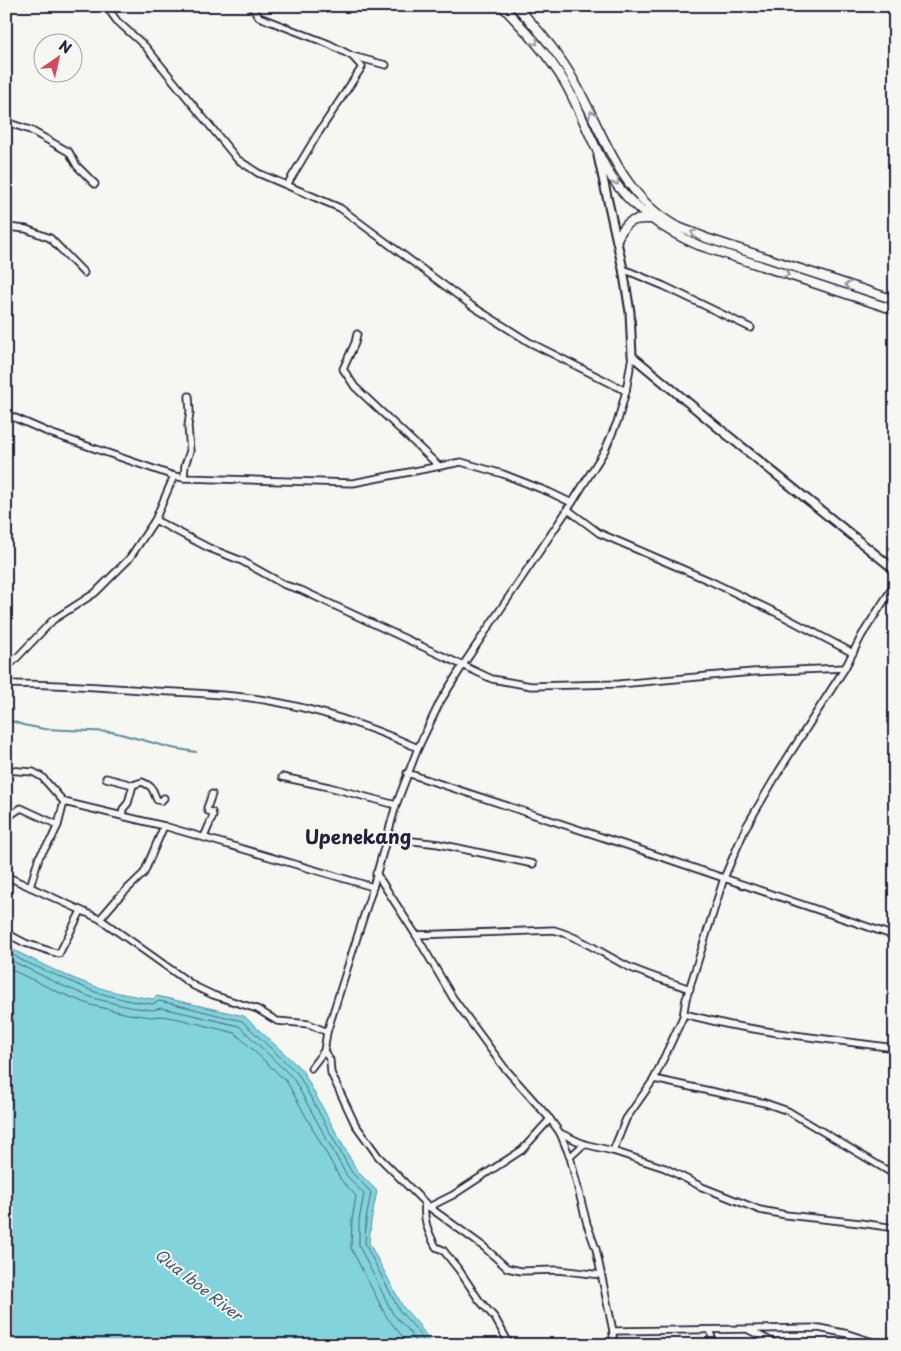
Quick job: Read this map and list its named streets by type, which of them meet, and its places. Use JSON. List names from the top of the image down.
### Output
{
  "districts": ["Upenekang"],
  "water": ["Qua Iboe River"],
  "north": "top right"
}
